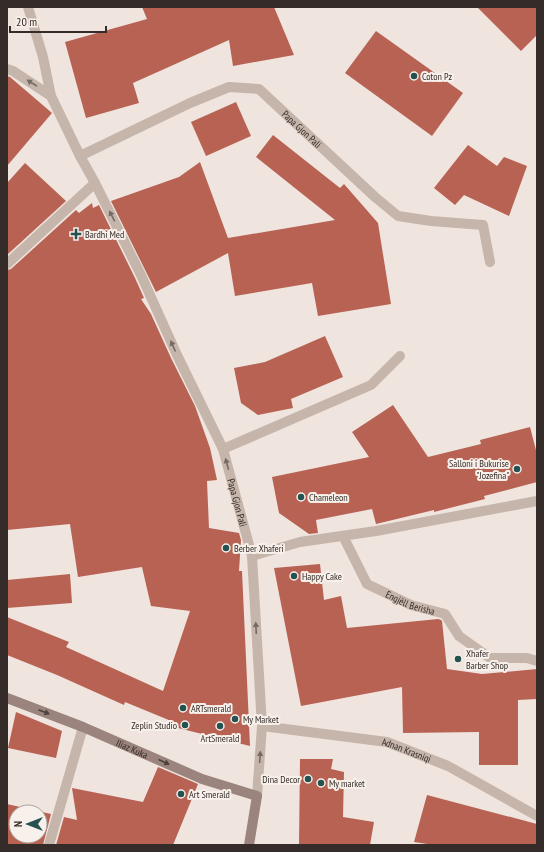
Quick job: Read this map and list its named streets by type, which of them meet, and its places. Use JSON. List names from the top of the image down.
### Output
{
  "streets": {
    "street": [
      "Papa Gjon Pali",
      "Engjëll Berisha",
      "Iliaz Kuka",
      "Adnan Krasniqi"
    ]
  },
  "one_way": ["Papa Gjon Pali", "Iliaz Kuka"],
  "places": {
    "other": [
      "Coton Pz",
      "Salloni i Bukurise \"Jozefina\"",
      "Chameleon",
      "Berber Xhaferi",
      "Happy Cake",
      "Xhafer Barber Shop",
      "ARTsmerald",
      "My Market",
      "Zeplin Studio",
      "ArtSmerald",
      "Dina Decor",
      "My market",
      "Art Smerald"
    ],
    "health": ["Bardhi Med"]
  },
  "scale_bar": "20 m",
  "north": "left"
}
